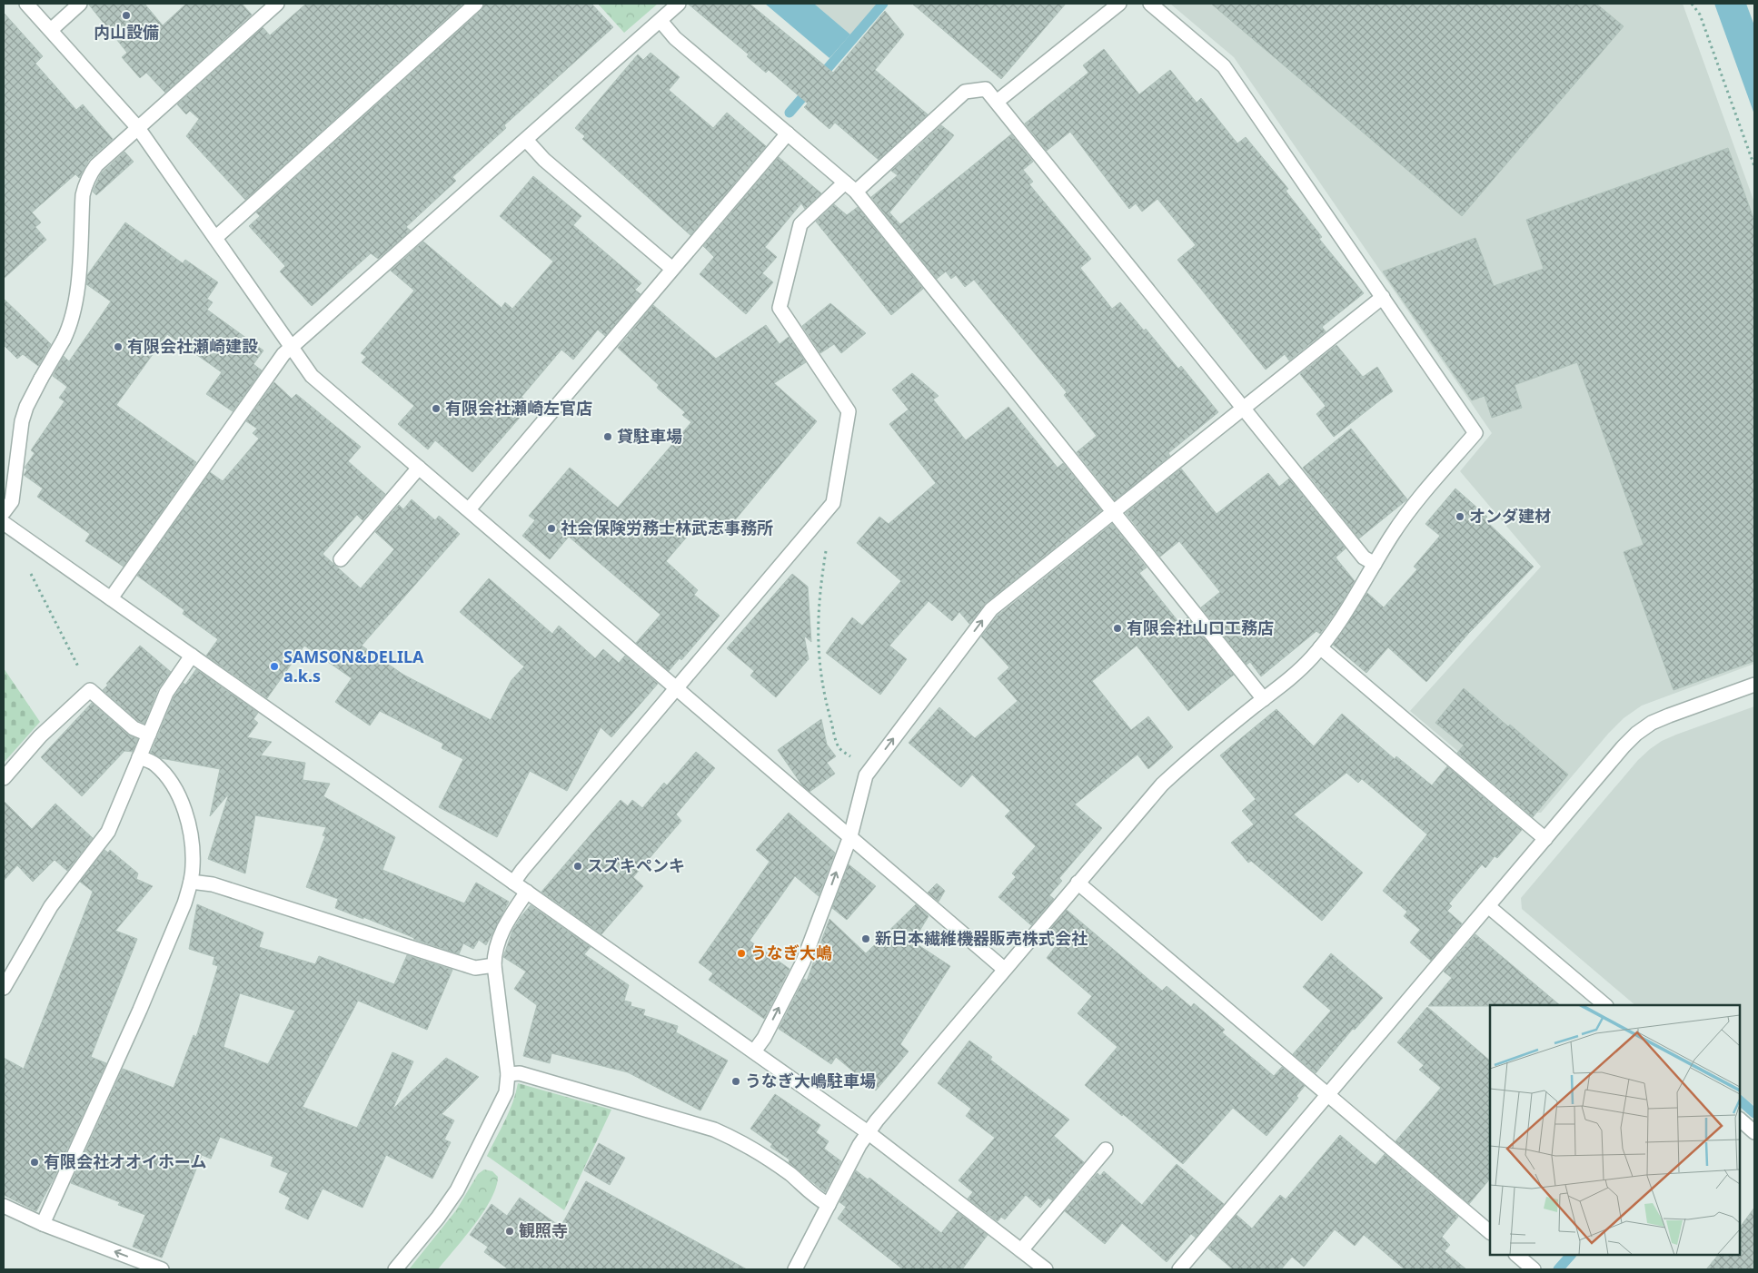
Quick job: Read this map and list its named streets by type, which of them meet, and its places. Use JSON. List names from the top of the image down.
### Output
{
  "places": [
    "内山設備",
    "有限会社瀬崎建設",
    "有限会社瀬崎左官店",
    "貸駐車場",
    "オンダ建材",
    "社会保険労務士林武志事務所",
    "有限会社山口工務店",
    "SAMSON&DELILA a.k.s",
    "スズキペンキ",
    "新日本繊維機器販売株式会社",
    "うなぎ大嶋",
    "うなぎ大嶋駐車場",
    "有限会社オオイホーム",
    "観照寺"
  ]
}
